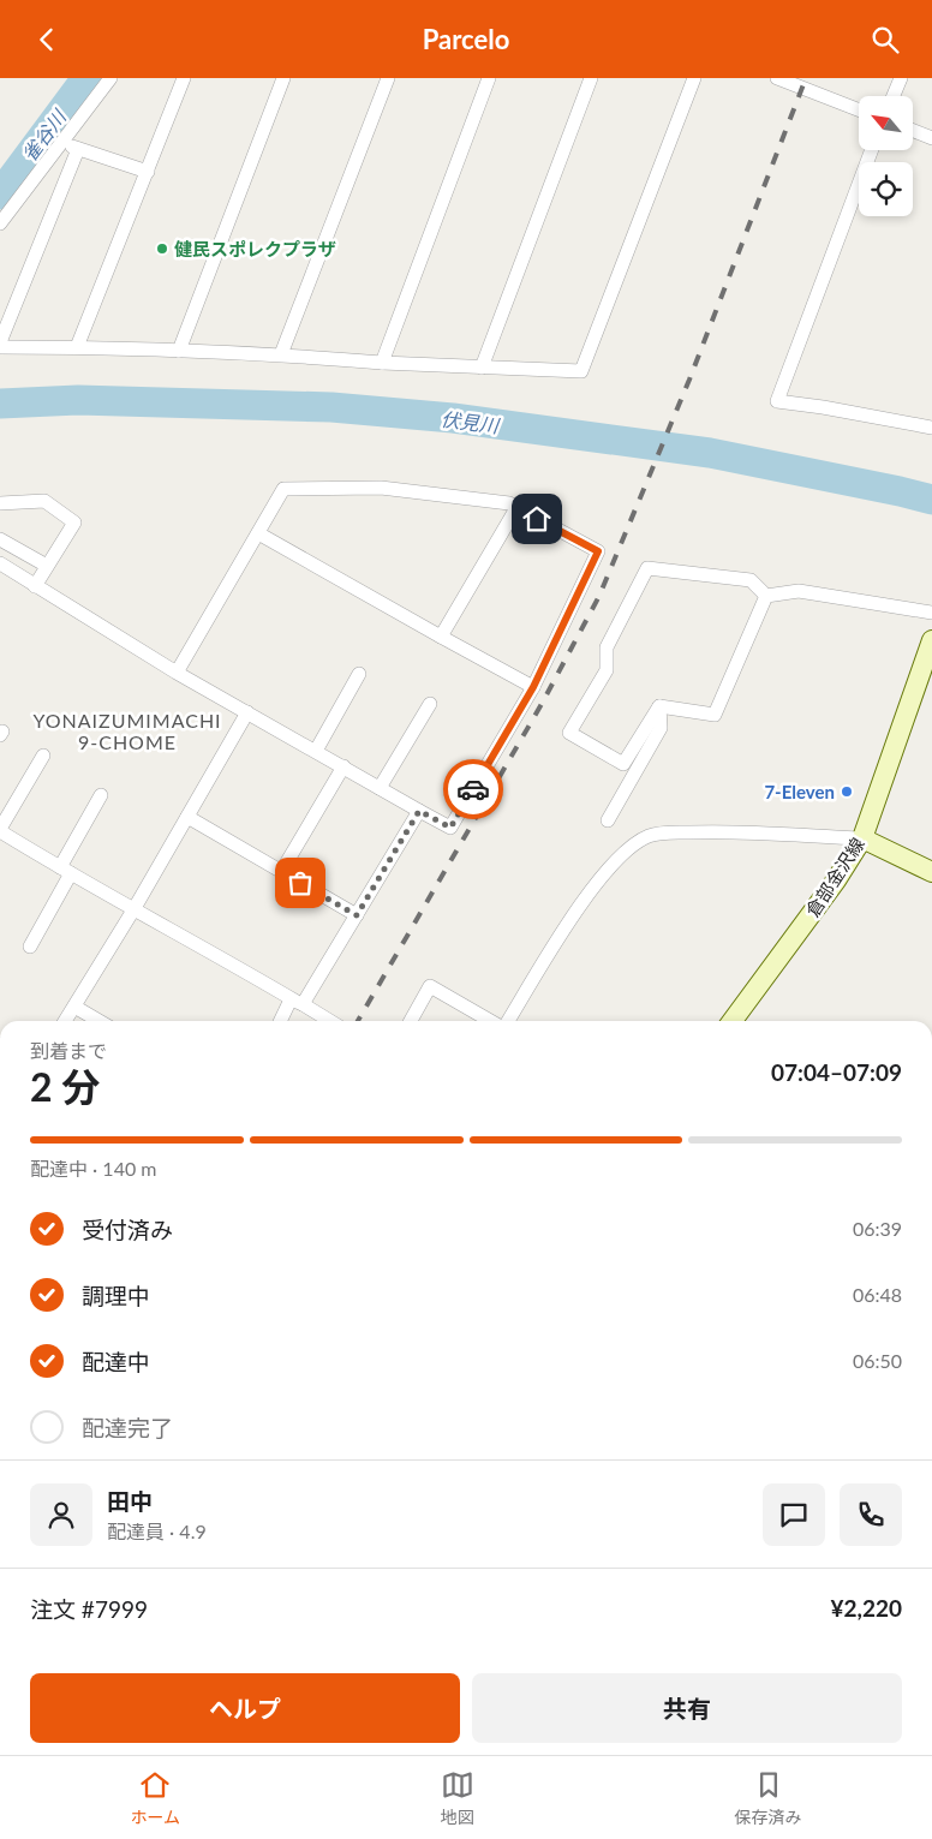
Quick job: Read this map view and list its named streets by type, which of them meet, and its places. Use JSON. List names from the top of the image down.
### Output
{
  "streets": {
    "main road": ["倉部金沢線"]
  },
  "districts": ["YONAIZUMIMACHI 9-CHOME"],
  "water": ["雀谷川", "伏見川"],
  "places": ["健民スポレクプラザ", "7-Eleven"],
  "north": "top left",
  "page": {
    "header": "Parcelo",
    "heading": ["2 分", "到着まで", "07:04–07:09"],
    "panel": [
      "田中",
      "配達員 · 4.9",
      "注文 #7999",
      "¥2,220"
    ],
    "bar": "配達中 · 140 m",
    "list": [
      ["受付済み", "06:39"],
      ["調理中", "06:48"],
      ["配達中", "06:50"],
      "配達完了"
    ],
    "buttons": ["ヘルプ", "共有"],
    "tabs": ["ホーム", "地図", "保存済み"]
  }
}
